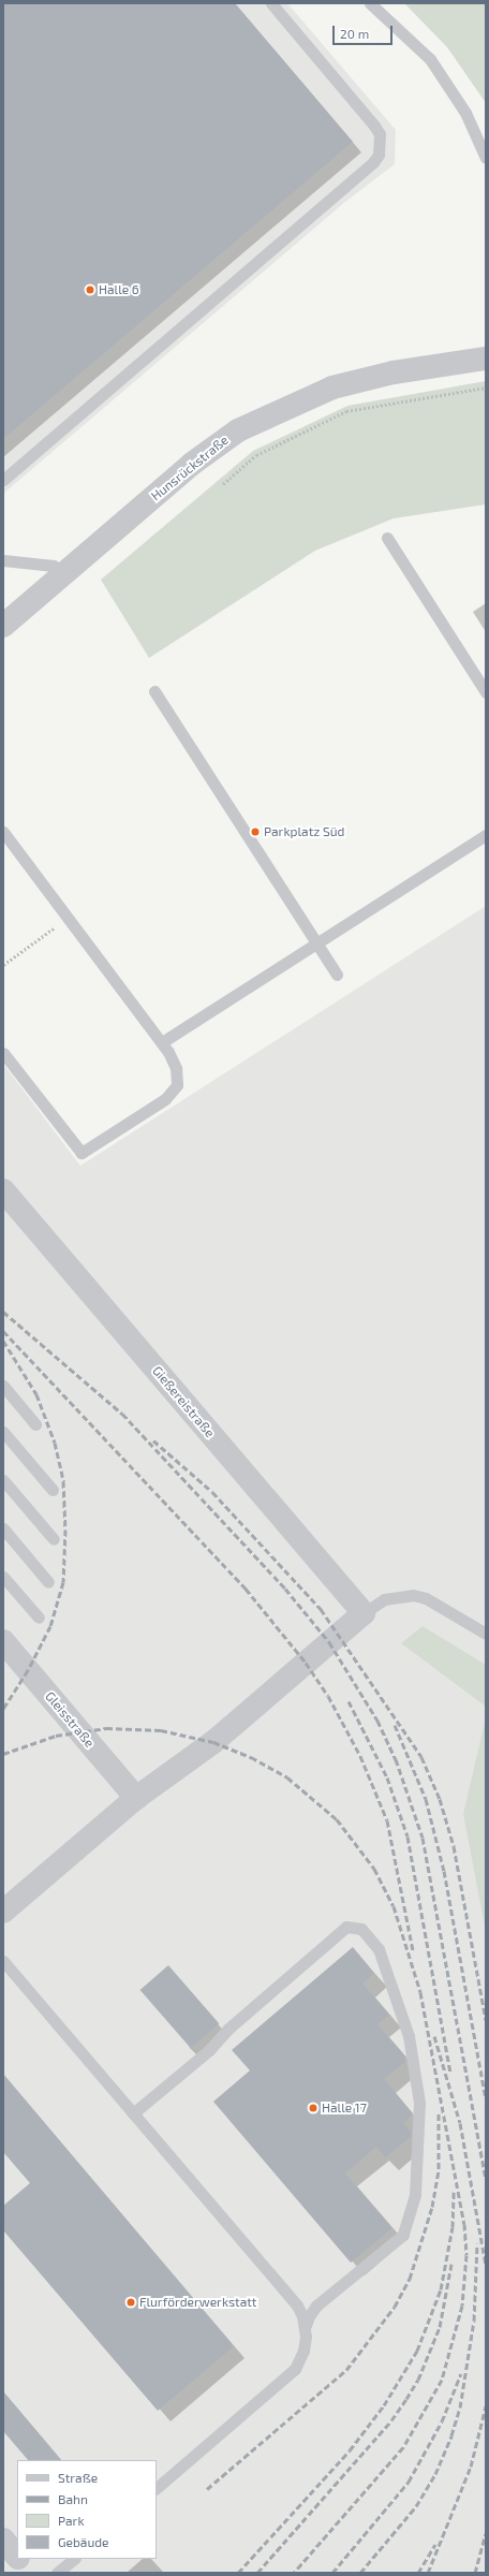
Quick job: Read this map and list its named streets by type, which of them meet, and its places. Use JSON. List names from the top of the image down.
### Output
{
  "streets": {
    "street": ["Hunsrückstraße", "Gießereistraße", "Gleisstraße"]
  },
  "places": [
    "Halle 6",
    "Parkplatz Süd",
    "Halle 17",
    "Flurförderwerkstatt"
  ],
  "legend": [
    "Straße",
    "Bahn",
    "Park",
    "Gebäude"
  ],
  "scale_bar": "20 m"
}
